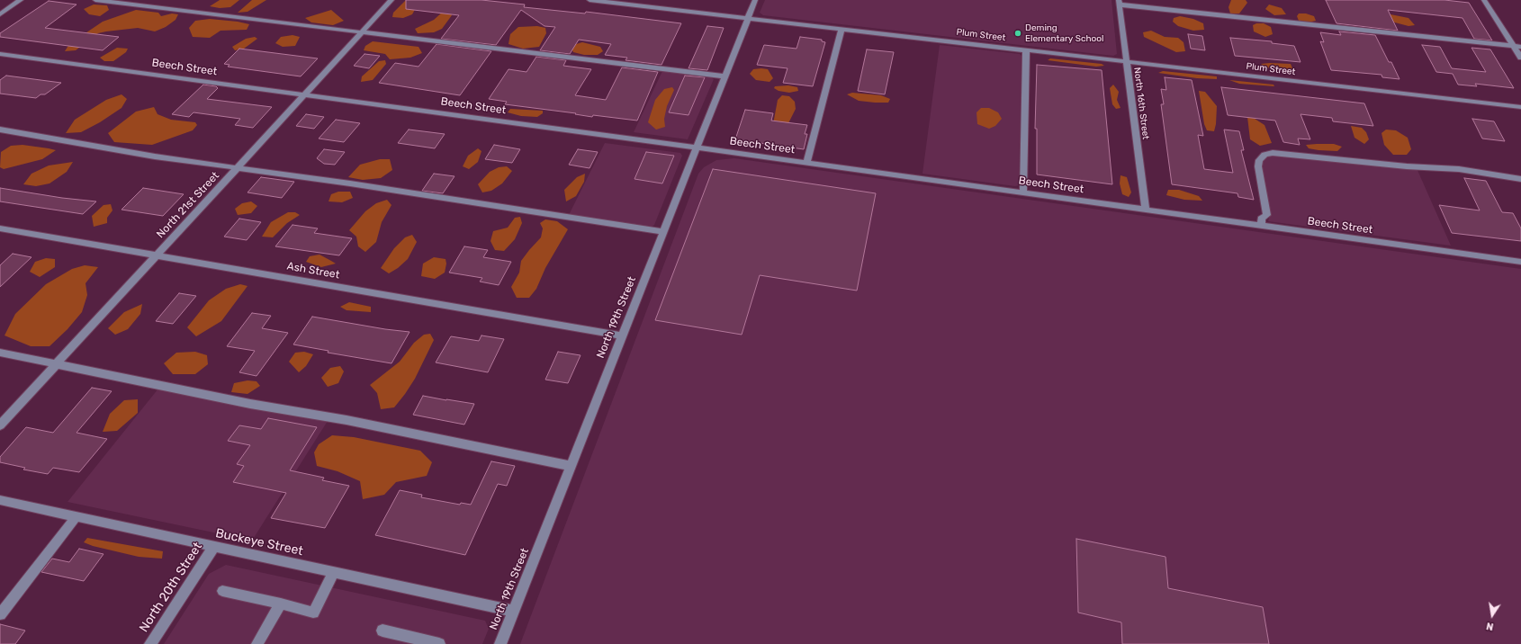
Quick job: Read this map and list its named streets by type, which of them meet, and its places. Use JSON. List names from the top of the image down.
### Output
{
  "streets": {
    "street": [
      "Plum Street",
      "Beech Street",
      "North 16th Street",
      "North 21st Street",
      "Ash Street",
      "North 19th Street",
      "Buckeye Street",
      "North 20th Street"
    ]
  },
  "crossings": [
    ["Plum Street", "North 16th Street"],
    ["Plum Street", "North 19th Street"],
    ["Beech Street", "North 16th Street"],
    ["Beech Street", "North 21st Street"],
    ["Beech Street", "North 19th Street"],
    ["North 21st Street", "Ash Street"],
    ["Ash Street", "North 19th Street"],
    ["North 19th Street", "Buckeye Street"],
    ["Buckeye Street", "North 20th Street"]
  ],
  "places": ["Deming Elementary School"],
  "north": "bottom"
}
